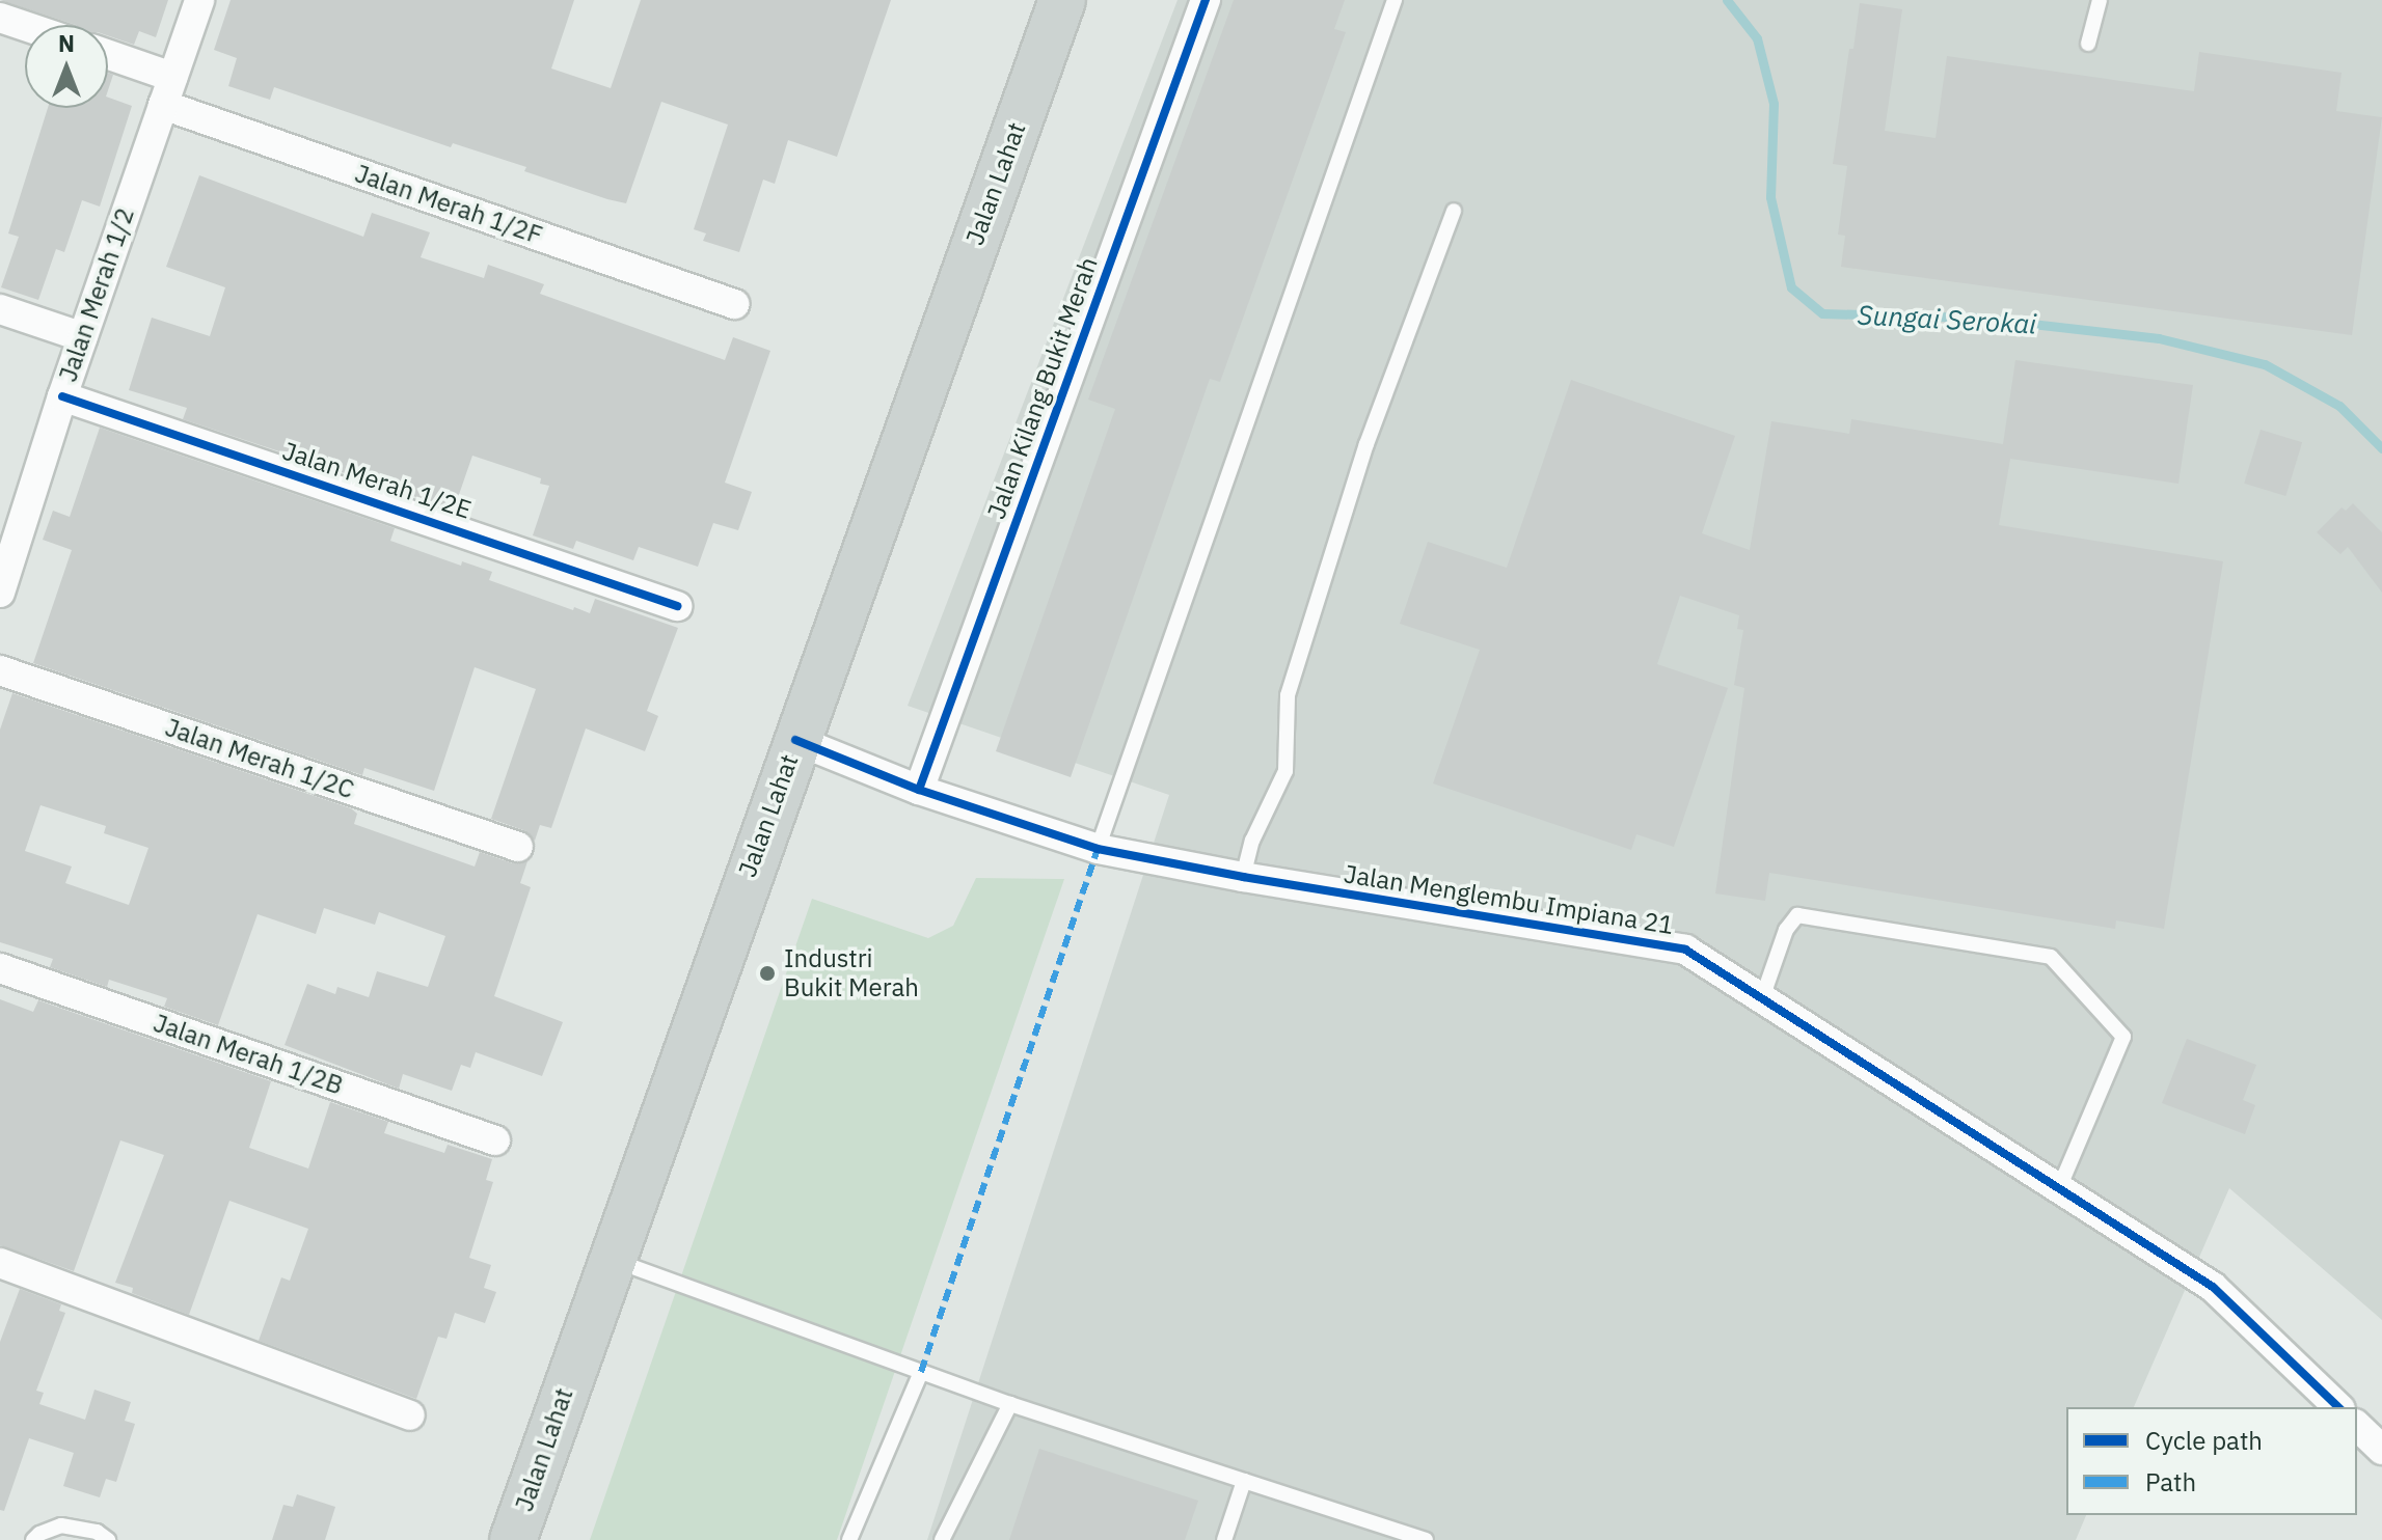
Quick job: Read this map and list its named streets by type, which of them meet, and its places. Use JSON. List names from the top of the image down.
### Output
{
  "streets": {
    "main road": ["Jalan Lahat"],
    "street": [
      "Jalan Merah 1/2F",
      "Jalan Merah 1/2",
      "Jalan Kilang Bukit Merah",
      "Jalan Merah 1/2E",
      "Jalan Merah 1/2C",
      "Jalan Menglembu Impiana 21",
      "Jalan Merah 1/2B"
    ]
  },
  "crossings": [
    ["Jalan Lahat", "Jalan Menglembu Impiana 21"],
    ["Jalan Merah 1/2F", "Jalan Merah 1/2"],
    ["Jalan Merah 1/2", "Jalan Merah 1/2E"],
    ["Jalan Kilang Bukit Merah", "Jalan Menglembu Impiana 21"]
  ],
  "water": ["Sungai Serokai"],
  "places": ["Industri Bukit Merah"],
  "legend": ["Cycle path", "Path"],
  "north": "top"
}
